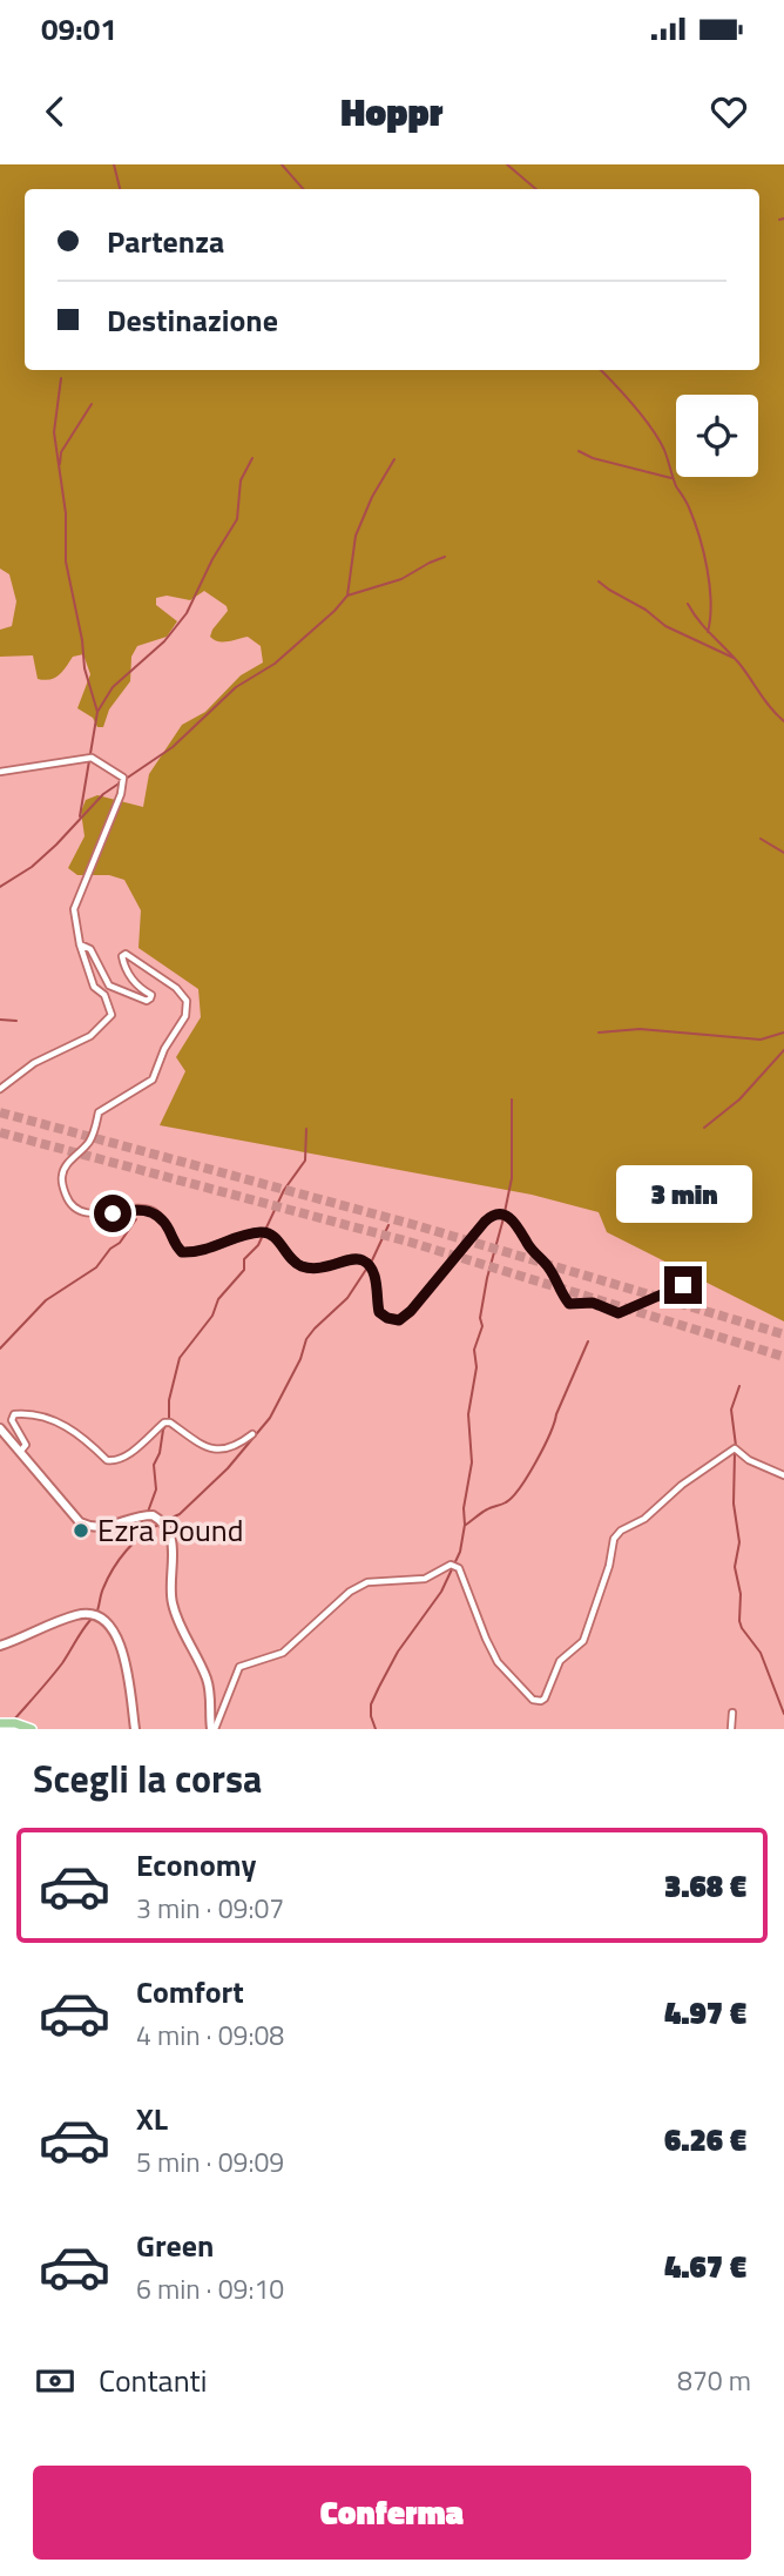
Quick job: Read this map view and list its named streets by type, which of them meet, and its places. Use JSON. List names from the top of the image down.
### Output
{
  "places": ["Ezra Pound"],
  "page": {
    "status": "09:01",
    "header": "Hoppr",
    "banner": ["Partenza", "Destinazione"],
    "bubble": "3 min",
    "heading": "Scegli la corsa",
    "list": [
      {
        "name": "Economy",
        "note": "3 min · 09:07",
        "value": "3.68 €"
      },
      {
        "name": "Comfort",
        "note": "4 min · 09:08",
        "value": "4.97 €"
      },
      {
        "name": "XL",
        "note": "5 min · 09:09",
        "value": "6.26 €"
      },
      {
        "name": "Green",
        "note": "6 min · 09:10",
        "value": "4.67 €"
      }
    ],
    "pay": ["Contanti", "870 m"],
    "buttons": "Conferma"
  }
}
